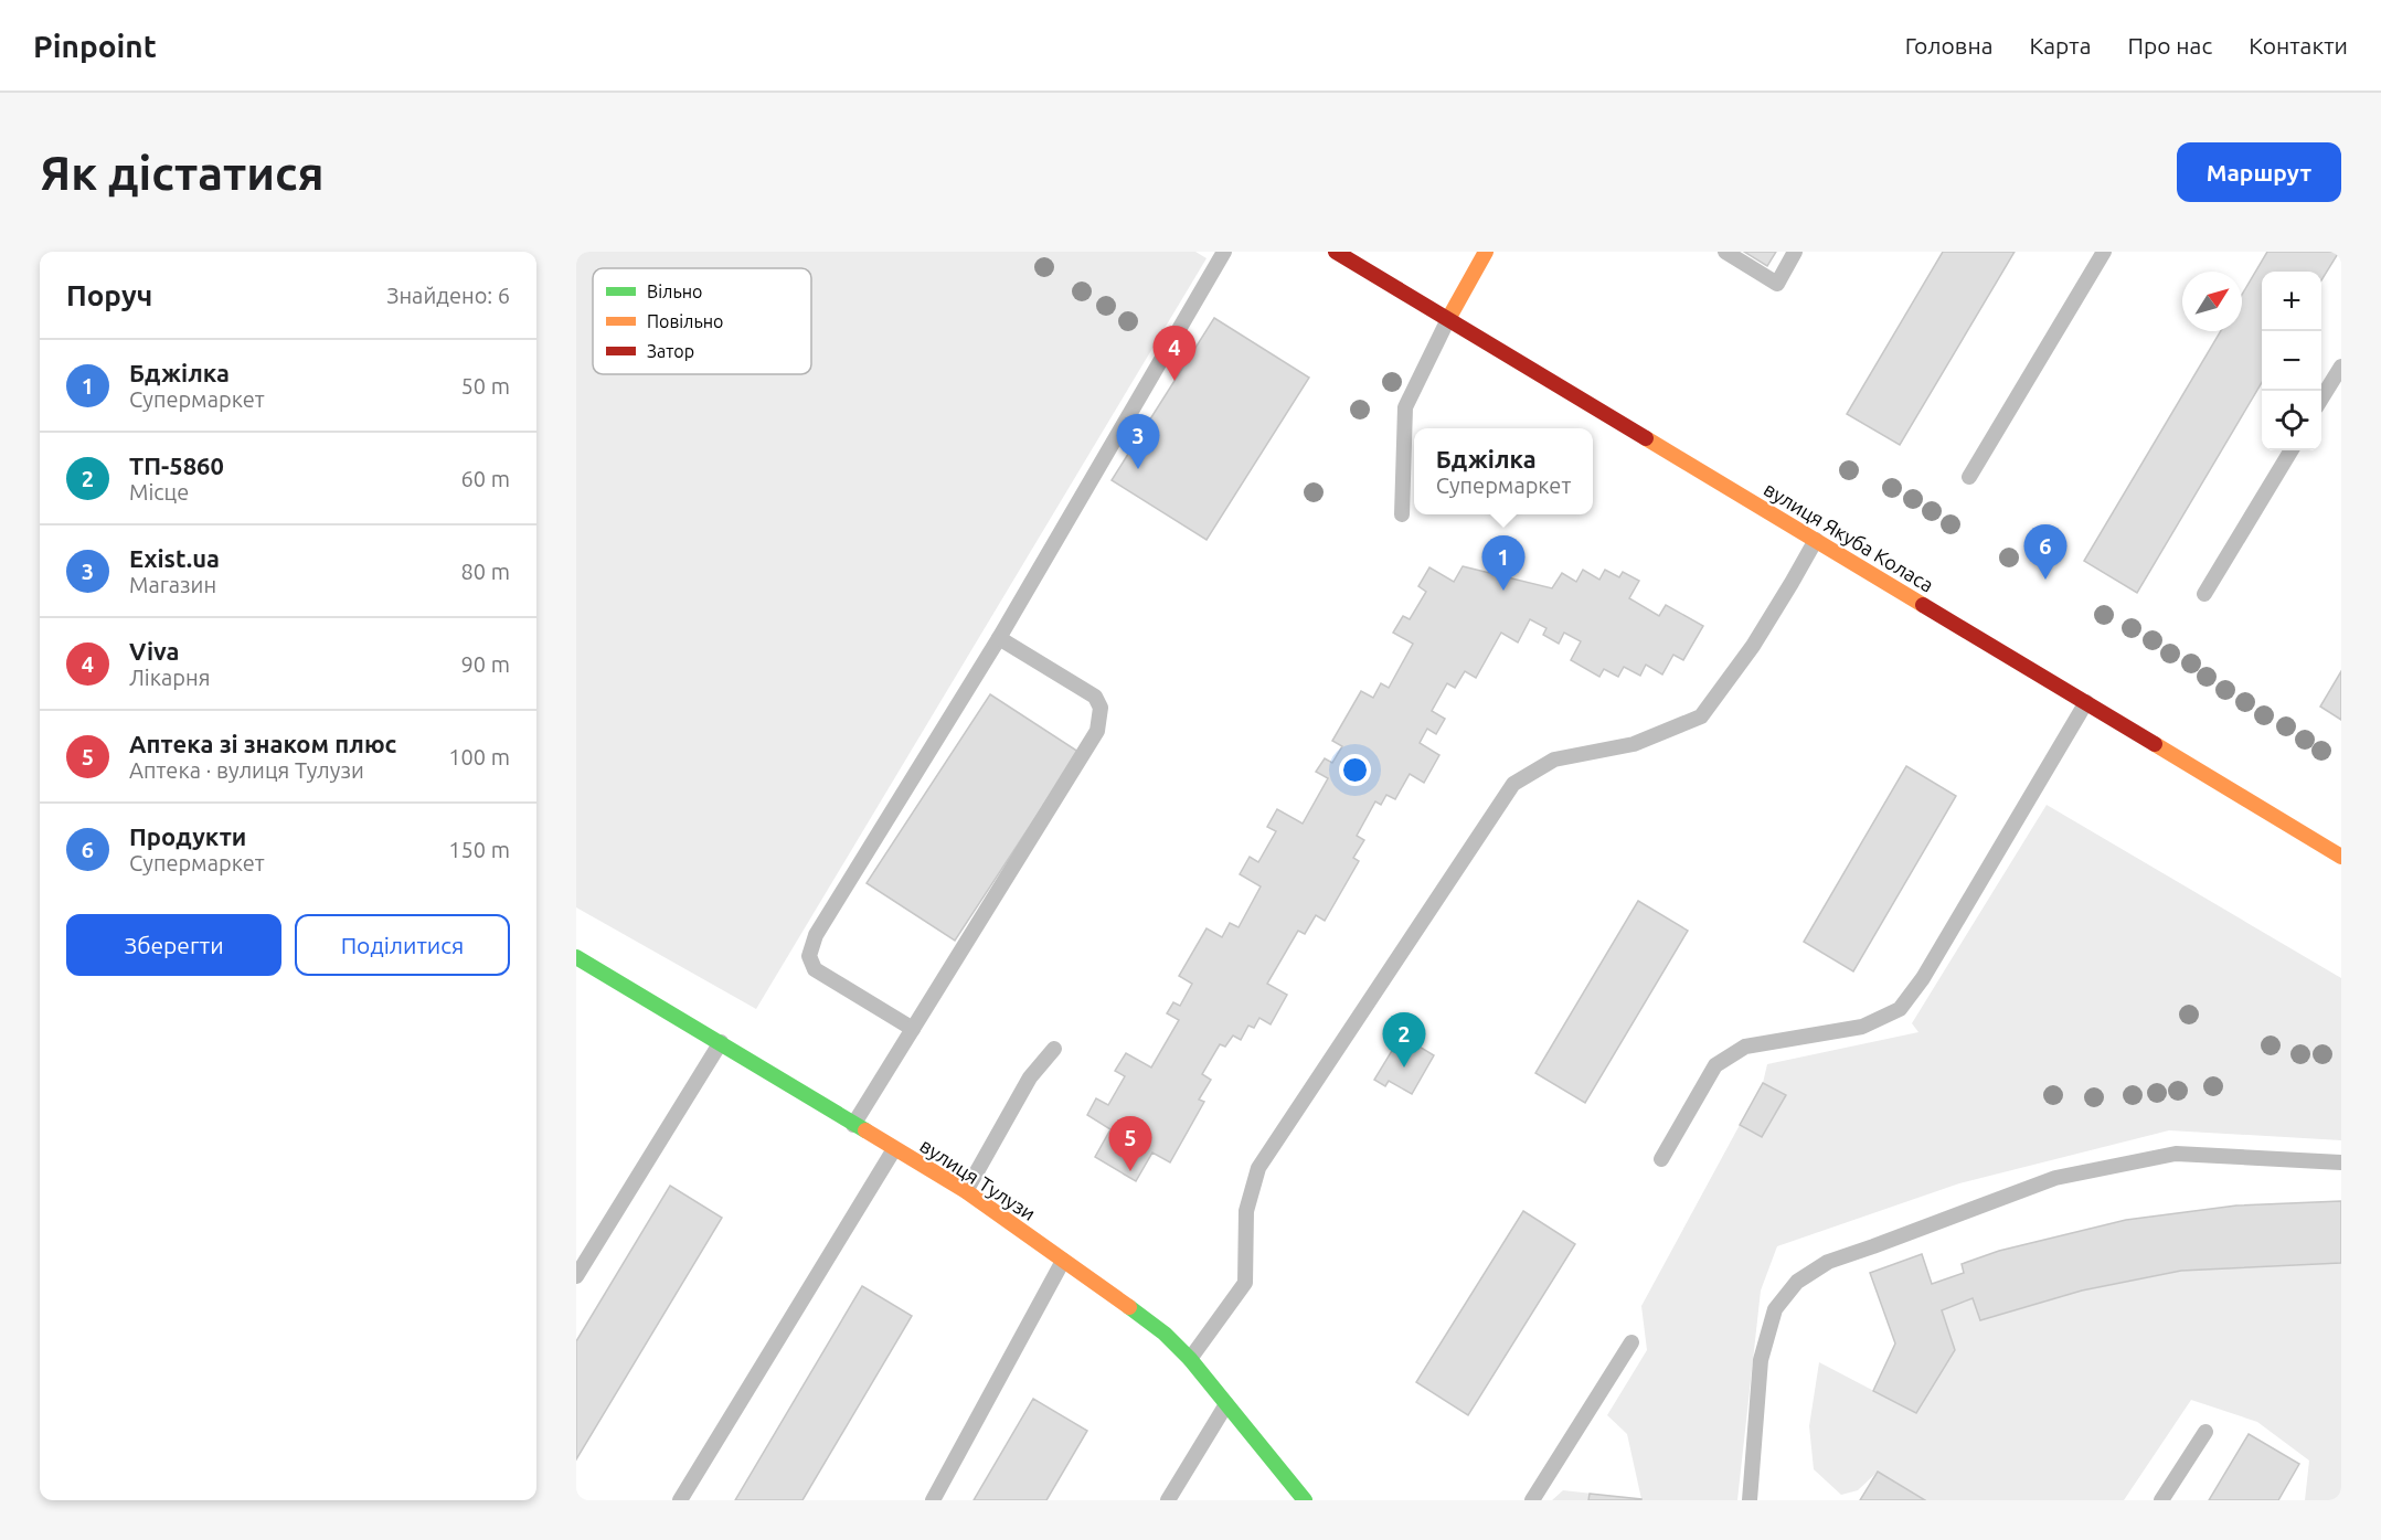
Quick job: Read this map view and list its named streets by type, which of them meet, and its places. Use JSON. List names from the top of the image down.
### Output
{
  "streets": {
    "street": ["вулиця Якуба Коласа", "вулиця Тулузи"]
  },
  "legend": ["Вільно", "Повільно", "Затор"],
  "north": "top right",
  "page": {
    "header": "Pinpoint",
    "nav": [
      "Головна",
      "Карта",
      "Про нас",
      "Контакти"
    ],
    "buttons": [
      "Маршрут",
      ["Зберегти", "Поділитися"]
    ],
    "title": "Як дістатися",
    "heading": ["Поруч", "Знайдено: 6"],
    "map_buttons": ["+", "−"],
    "pins": [
      "4",
      "3",
      "6",
      "1",
      "2",
      "5"
    ],
    "list": [
      {
        "mark": "1",
        "name": "Бджілка",
        "note": "Супермаркет",
        "value": "50 m"
      },
      {
        "mark": "2",
        "name": "ТП-5860",
        "note": "Місце",
        "value": "60 m"
      },
      {
        "mark": "3",
        "name": "Exist.ua",
        "note": "Магазин",
        "value": "80 m"
      },
      {
        "mark": "4",
        "name": "Viva",
        "note": "Лікарня",
        "value": "90 m"
      },
      {
        "mark": "5",
        "name": "Аптека зі знаком плюс",
        "note": "Аптека · вулиця Тулузи",
        "value": "100 m"
      },
      {
        "mark": "6",
        "name": "Продукти",
        "note": "Супермаркет",
        "value": "150 m"
      }
    ],
    "popup": ["Бджілка", "Супермаркет"]
  }
}
